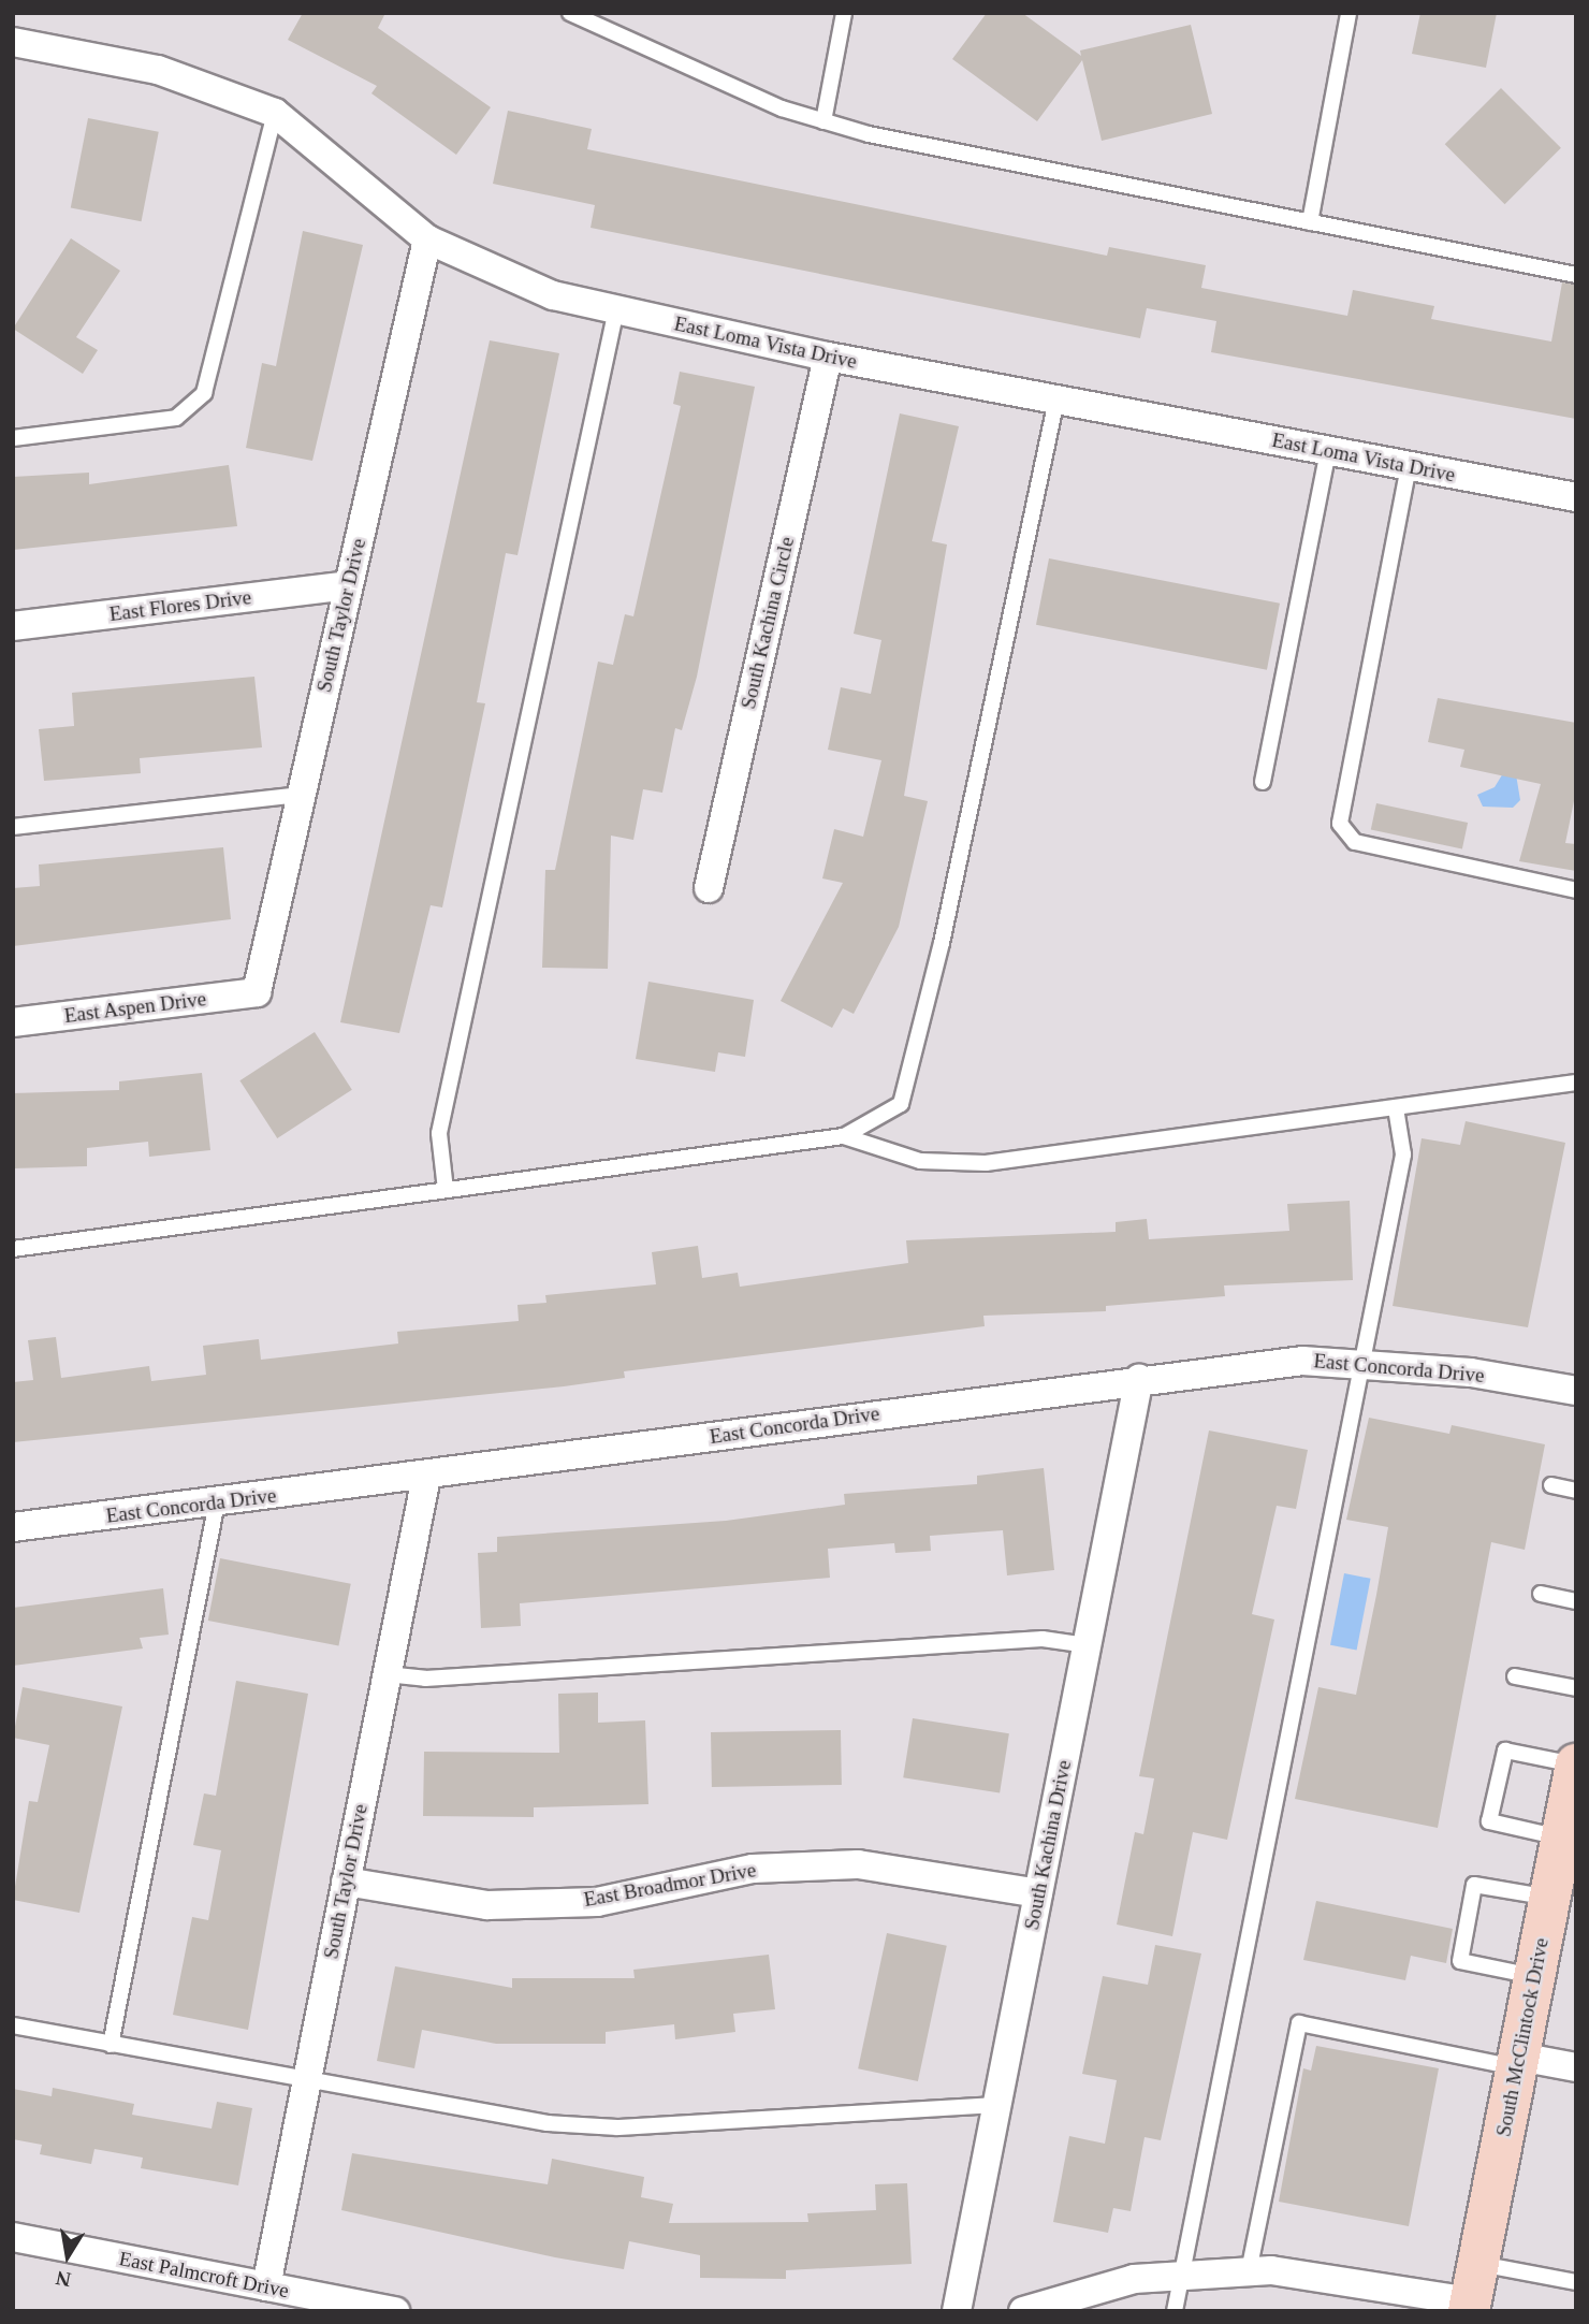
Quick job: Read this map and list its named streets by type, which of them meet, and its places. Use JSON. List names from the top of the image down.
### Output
{
  "streets": {
    "main road": ["South McClintock Drive"],
    "street": [
      "East Loma Vista Drive",
      "East Flores Drive",
      "South Taylor Drive",
      "South Kachina Circle",
      "East Aspen Drive",
      "East Concorda Drive",
      "South Kachina Drive",
      "East Broadmor Drive",
      "East Palmcroft Drive"
    ]
  },
  "crossings": [
    ["East Loma Vista Drive", "South Taylor Drive"],
    ["East Loma Vista Drive", "South Kachina Circle"],
    ["East Flores Drive", "South Taylor Drive"],
    ["South Taylor Drive", "East Aspen Drive"],
    ["South Taylor Drive", "East Concorda Drive"],
    ["South Taylor Drive", "East Broadmor Drive"],
    ["South Taylor Drive", "East Palmcroft Drive"],
    ["East Concorda Drive", "South Kachina Drive"],
    ["South Kachina Drive", "East Broadmor Drive"]
  ],
  "north": "bottom"
}
